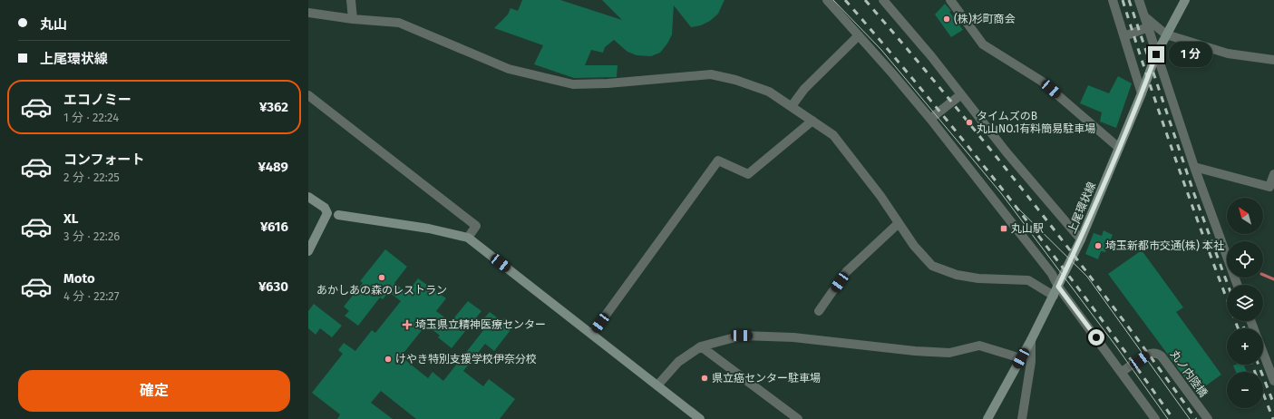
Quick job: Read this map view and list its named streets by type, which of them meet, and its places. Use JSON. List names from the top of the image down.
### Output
{
  "streets": {
    "street": ["上尾環状線", "丸ノ内陸橋"]
  },
  "places": {
    "other": [
      "(株)杉町商会",
      "タイムズのB 丸山NO.1有料簡易駐車場",
      "埼玉新都市交通(株) 本社",
      "あかしあの森のレストラン",
      "けやき特別支援学校伊奈分校",
      "県立癌センター駐車場"
    ],
    "transit": ["丸山駅"],
    "health": ["埼玉県立精神医療センター"]
  },
  "north": "top left",
  "page": {
    "banner": ["丸山", "上尾環状線"],
    "bubble": "1 分",
    "list": [
      {
        "name": "エコノミー",
        "note": "1 分 · 22:24",
        "value": "¥362"
      },
      {
        "name": "コンフォート",
        "note": "2 分 · 22:25",
        "value": "¥489"
      },
      {
        "name": "XL",
        "note": "3 分 · 22:26",
        "value": "¥616"
      },
      {
        "name": "Moto",
        "note": "4 分 · 22:27",
        "value": "¥630"
      }
    ],
    "map_buttons": ["+", "−"],
    "buttons": "確定"
  }
}
